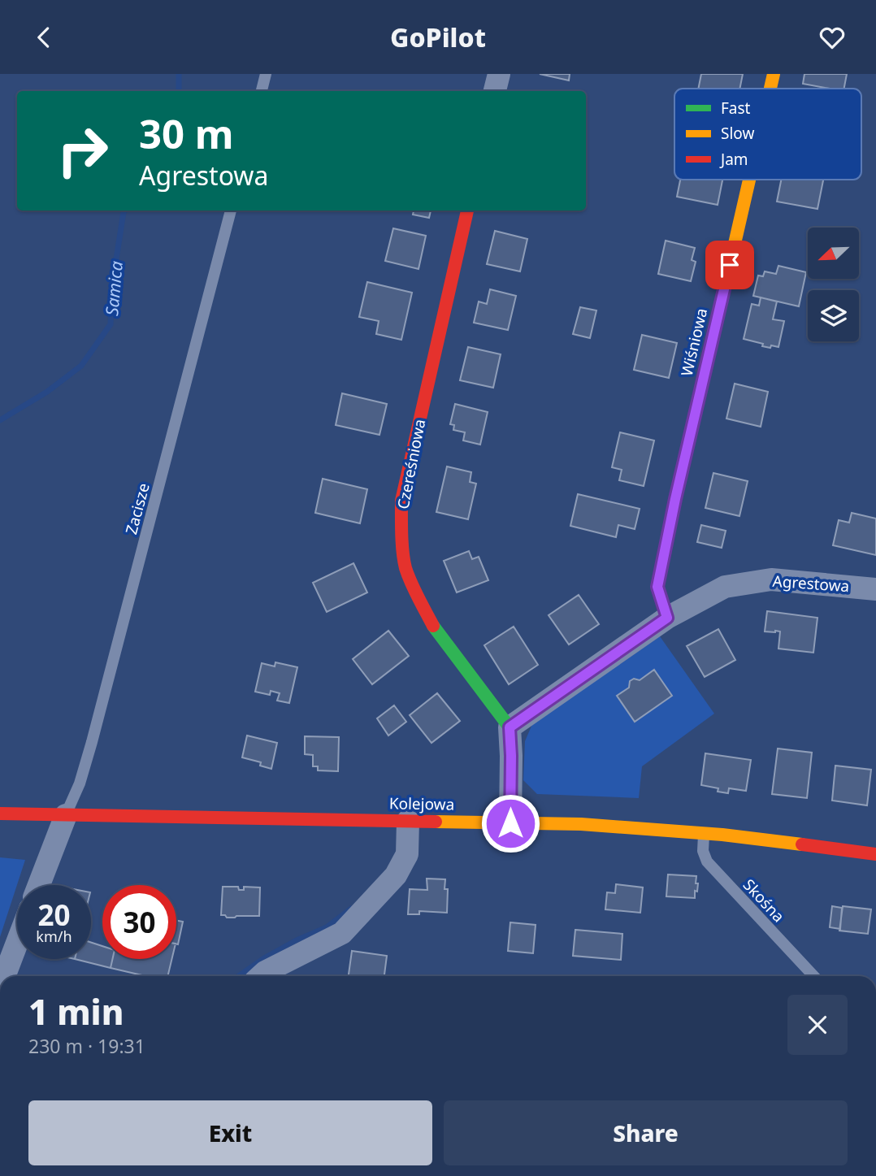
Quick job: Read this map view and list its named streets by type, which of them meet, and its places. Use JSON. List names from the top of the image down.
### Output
{
  "streets": {
    "street": [
      "Wiśniowa",
      "Czereśniowa",
      "Agrestowa",
      "Kolejowa"
    ],
    "lane": ["Zacisze", "Skośna"]
  },
  "crossings": [
    ["Wiśniowa", "Agrestowa"],
    ["Czereśniowa", "Agrestowa"],
    ["Zacisze", "Kolejowa"],
    ["Kolejowa", "Skośna"]
  ],
  "water": ["Samica"],
  "legend": ["Fast", "Slow", "Jam"],
  "north": "bottom left",
  "page": {
    "header": "GoPilot",
    "turn": ["30 m", "Agrestowa"],
    "speed": "20 km/h",
    "limit": "30",
    "heading": ["1 min", "230 m · 19:31"],
    "buttons": ["Exit", "Share"]
  }
}
